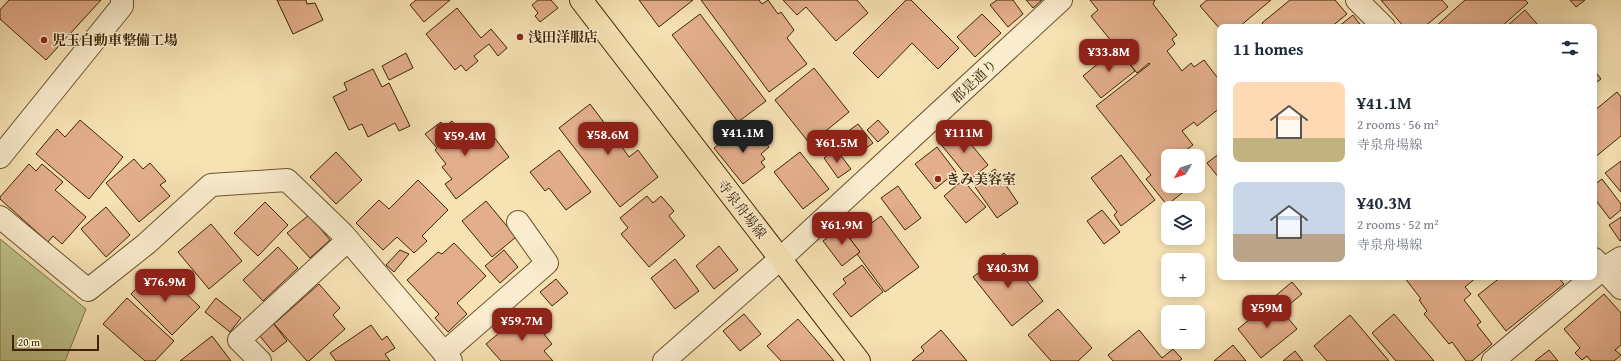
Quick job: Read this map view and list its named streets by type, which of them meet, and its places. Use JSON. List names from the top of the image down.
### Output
{
  "streets": {
    "main road": ["寺泉舟場線"],
    "street": ["郡是通り"]
  },
  "crossings": [
    ["郡是通り", "寺泉舟場線"]
  ],
  "places": ["浅田洋服店", "児玉自動車整備工場", "きみ美容室"],
  "scale_bar": "20 m",
  "north": "bottom left",
  "page": {
    "heading": "11 homes",
    "price": [
      "¥33.8M",
      "¥41.1M",
      "¥111M",
      "¥58.6M",
      "¥59.4M",
      "¥61.5M",
      "¥61.9M",
      "¥40.3M",
      "¥76.9M",
      "¥59M",
      "¥59.7M"
    ],
    "list": [
      {
        "name": "¥41.1M",
        "note": "2 rooms · 56 m² · 寺泉舟場線"
      },
      {
        "name": "¥40.3M",
        "note": "2 rooms · 52 m² · 寺泉舟場線"
      }
    ],
    "map_buttons": ["+", "−"],
    "scale": "20 m"
  }
}
